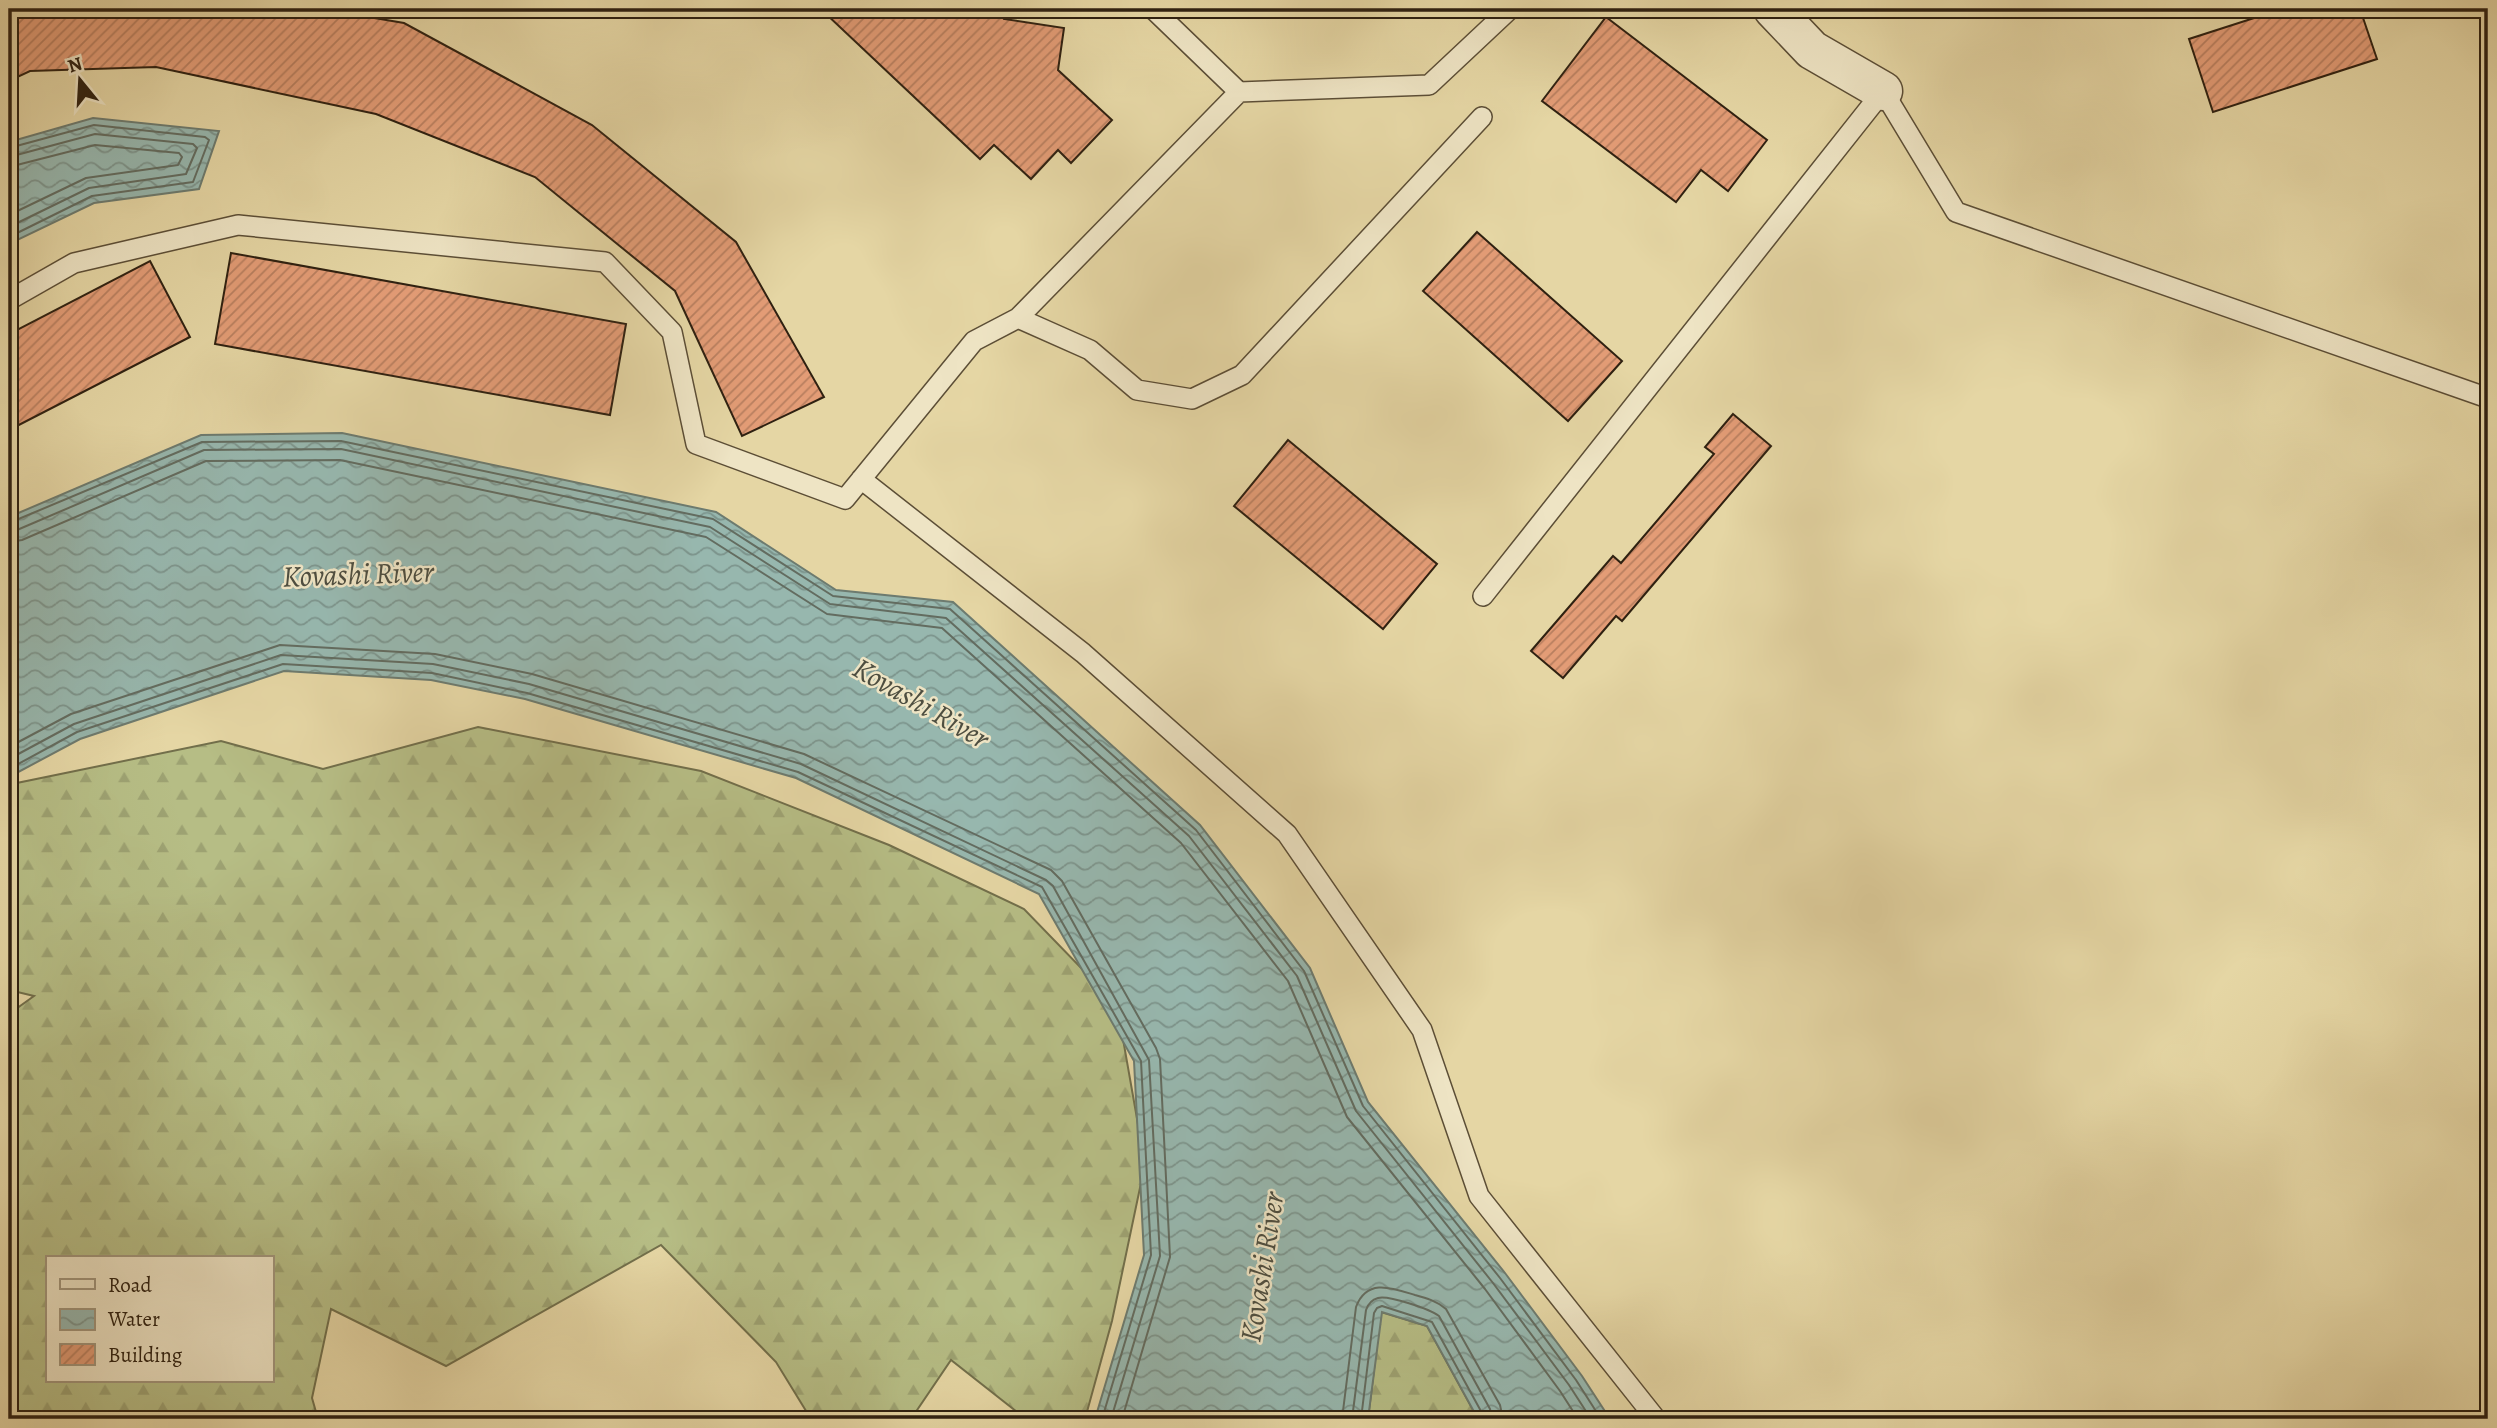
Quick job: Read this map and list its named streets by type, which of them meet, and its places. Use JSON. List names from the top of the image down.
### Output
{
  "water": ["Kovashi River"],
  "legend": ["Road", "Water", "Building"],
  "north": "top"
}
